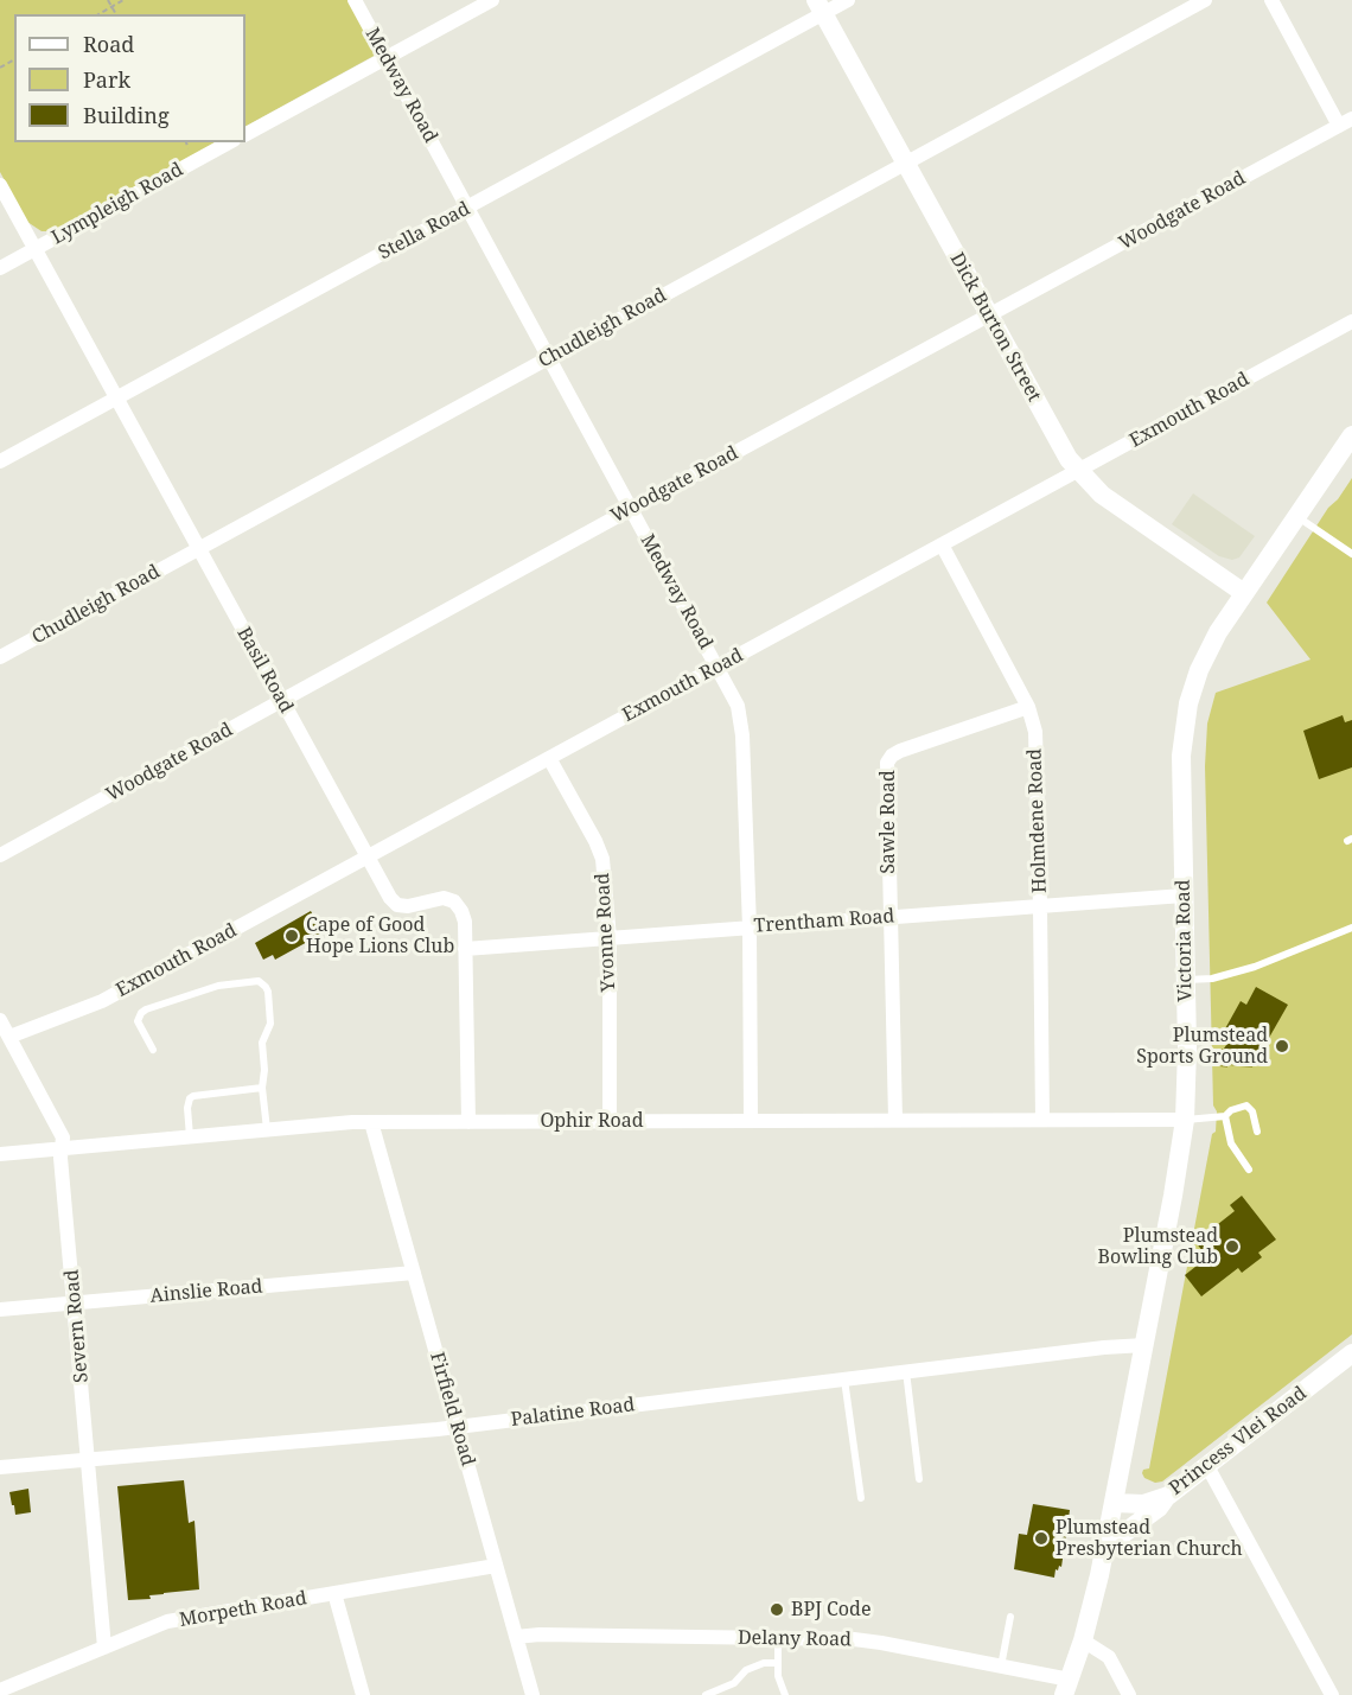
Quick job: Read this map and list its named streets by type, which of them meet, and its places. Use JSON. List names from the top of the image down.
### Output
{
  "streets": {
    "street": [
      "Medway Road",
      "Lympleigh Road",
      "Woodgate Road",
      "Stella Road",
      "Dick Burton Street",
      "Chudleigh Road",
      "Exmouth Road",
      "Basil Road",
      "Holmdene Road",
      "Sawle Road",
      "Trentham Road",
      "Yvonne Road",
      "Victoria Road",
      "Ophir Road",
      "Ainslie Road",
      "Severn Road",
      "Firfield Road",
      "Palatine Road",
      "Princess Vlei Road",
      "Morpeth Road",
      "Delany Road"
    ]
  },
  "crossings": [
    ["Medway Road", "Woodgate Road"],
    ["Medway Road", "Stella Road"],
    ["Medway Road", "Chudleigh Road"],
    ["Medway Road", "Exmouth Road"],
    ["Medway Road", "Trentham Road"],
    ["Medway Road", "Ophir Road"],
    ["Lympleigh Road", "Basil Road"],
    ["Woodgate Road", "Dick Burton Street"],
    ["Woodgate Road", "Basil Road"],
    ["Stella Road", "Dick Burton Street"],
    ["Stella Road", "Basil Road"],
    ["Dick Burton Street", "Chudleigh Road"],
    ["Dick Burton Street", "Exmouth Road"],
    ["Dick Burton Street", "Victoria Road"],
    ["Chudleigh Road", "Basil Road"],
    ["Exmouth Road", "Basil Road"],
    ["Exmouth Road", "Holmdene Road"],
    ["Exmouth Road", "Yvonne Road"],
    ["Exmouth Road", "Severn Road"],
    ["Basil Road", "Trentham Road"],
    ["Basil Road", "Ophir Road"],
    ["Holmdene Road", "Sawle Road"],
    ["Holmdene Road", "Trentham Road"],
    ["Holmdene Road", "Ophir Road"],
    ["Sawle Road", "Trentham Road"],
    ["Sawle Road", "Ophir Road"],
    ["Trentham Road", "Yvonne Road"],
    ["Trentham Road", "Victoria Road"],
    ["Yvonne Road", "Ophir Road"],
    ["Victoria Road", "Ophir Road"],
    ["Victoria Road", "Palatine Road"],
    ["Victoria Road", "Princess Vlei Road"],
    ["Victoria Road", "Delany Road"],
    ["Ophir Road", "Severn Road"],
    ["Ophir Road", "Firfield Road"],
    ["Ainslie Road", "Severn Road"],
    ["Ainslie Road", "Firfield Road"],
    ["Severn Road", "Palatine Road"],
    ["Severn Road", "Morpeth Road"],
    ["Firfield Road", "Palatine Road"],
    ["Firfield Road", "Morpeth Road"],
    ["Firfield Road", "Delany Road"]
  ],
  "places": [
    "Cape of Good Hope Lions Club",
    "Plumstead Sports Ground",
    "Plumstead Bowling Club",
    "Plumstead Presbyterian Church",
    "BPJ Code"
  ],
  "legend": ["Road", "Park", "Building"]
}
